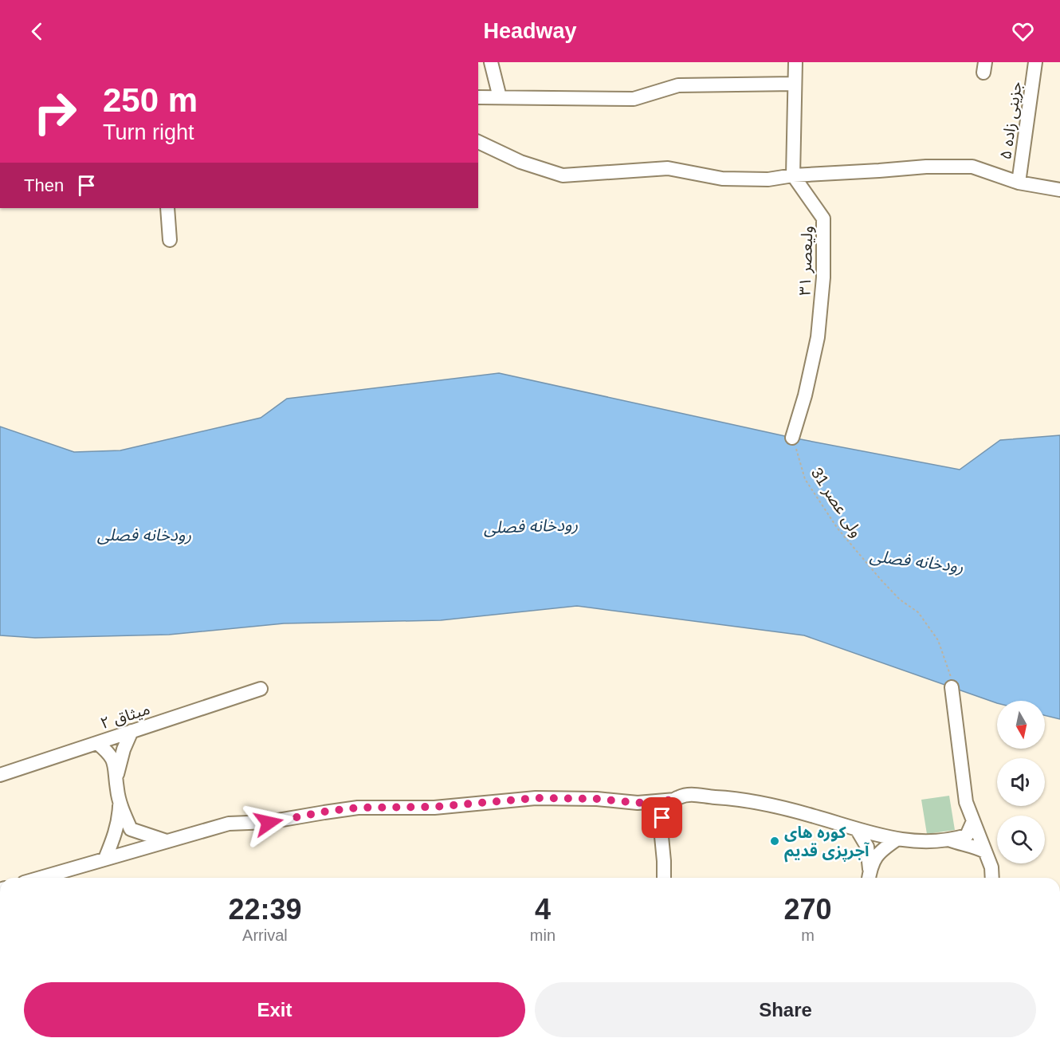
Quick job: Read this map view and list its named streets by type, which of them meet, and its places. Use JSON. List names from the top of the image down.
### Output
{
  "streets": {
    "street": ["جزینی زاده ۵", "ولیعصر ۳۱", "میثاق ۲"],
    "path": ["ولی عصر 31"]
  },
  "crossings": [
    ["ولیعصر ۳۱", "ولی عصر 31"]
  ],
  "water": ["رودخانه فصلی"],
  "places": ["کوره های آجرپزی قدیم"],
  "north": "bottom",
  "page": {
    "header": "Headway",
    "turn": ["250 m", "Turn right"],
    "then": "Then",
    "eta": [
      "22:39",
      "Arrival",
      "4",
      "min",
      "270",
      "m"
    ],
    "buttons": ["Exit", "Share"]
  }
}
